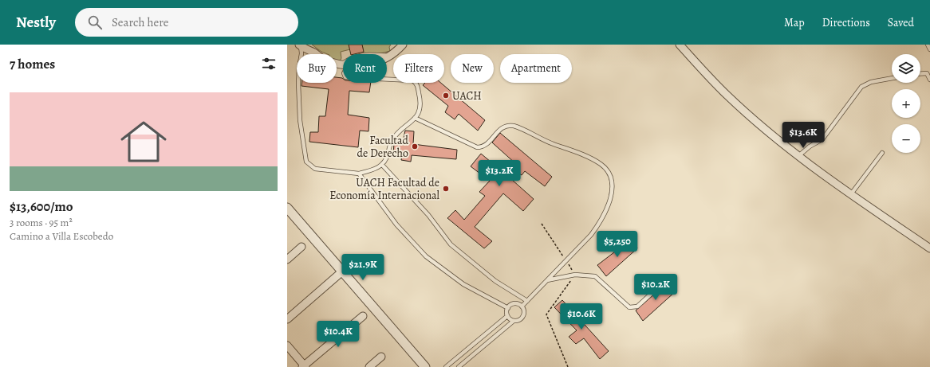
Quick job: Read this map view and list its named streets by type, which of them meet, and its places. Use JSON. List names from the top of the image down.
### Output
{
  "places": ["UACH", "Facultad de Derecho", "UACH Facultad de Economía Internacional"],
  "page": {
    "header": "Nestly",
    "search": "Search here",
    "nav": ["Map", "Directions", "Saved"],
    "heading": "7 homes",
    "map_buttons": ["+", "−"],
    "chip": [
      "Buy",
      "Rent",
      "Filters",
      "New",
      "Apartment"
    ],
    "list": [
      {
        "name": "$13,600/mo",
        "note": "3 rooms · 95 m² · Camino a Villa Escobedo"
      }
    ],
    "price": [
      "$13.6K",
      "$13.2K",
      "$5,250",
      "$21.9K",
      "$10.2K",
      "$10.6K",
      "$10.4K"
    ]
  }
}
